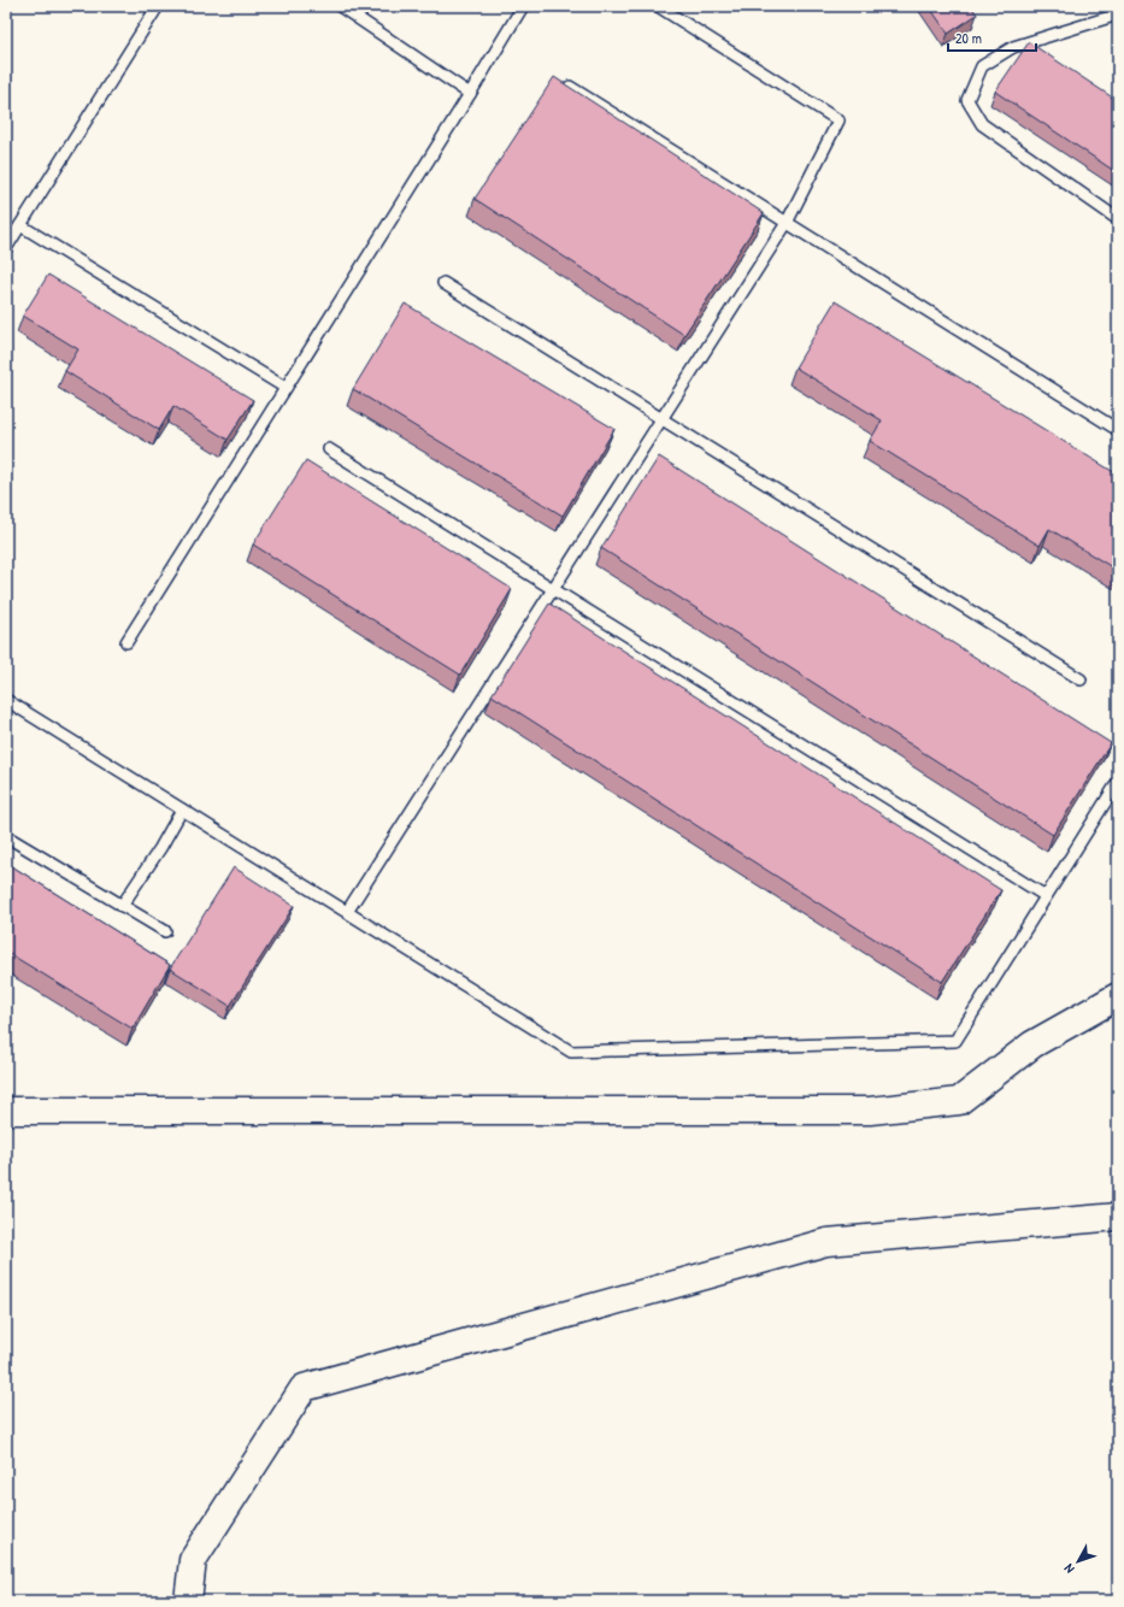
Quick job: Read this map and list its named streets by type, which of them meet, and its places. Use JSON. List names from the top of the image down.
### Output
{
  "scale_bar": "20 m",
  "north": "bottom left"
}
